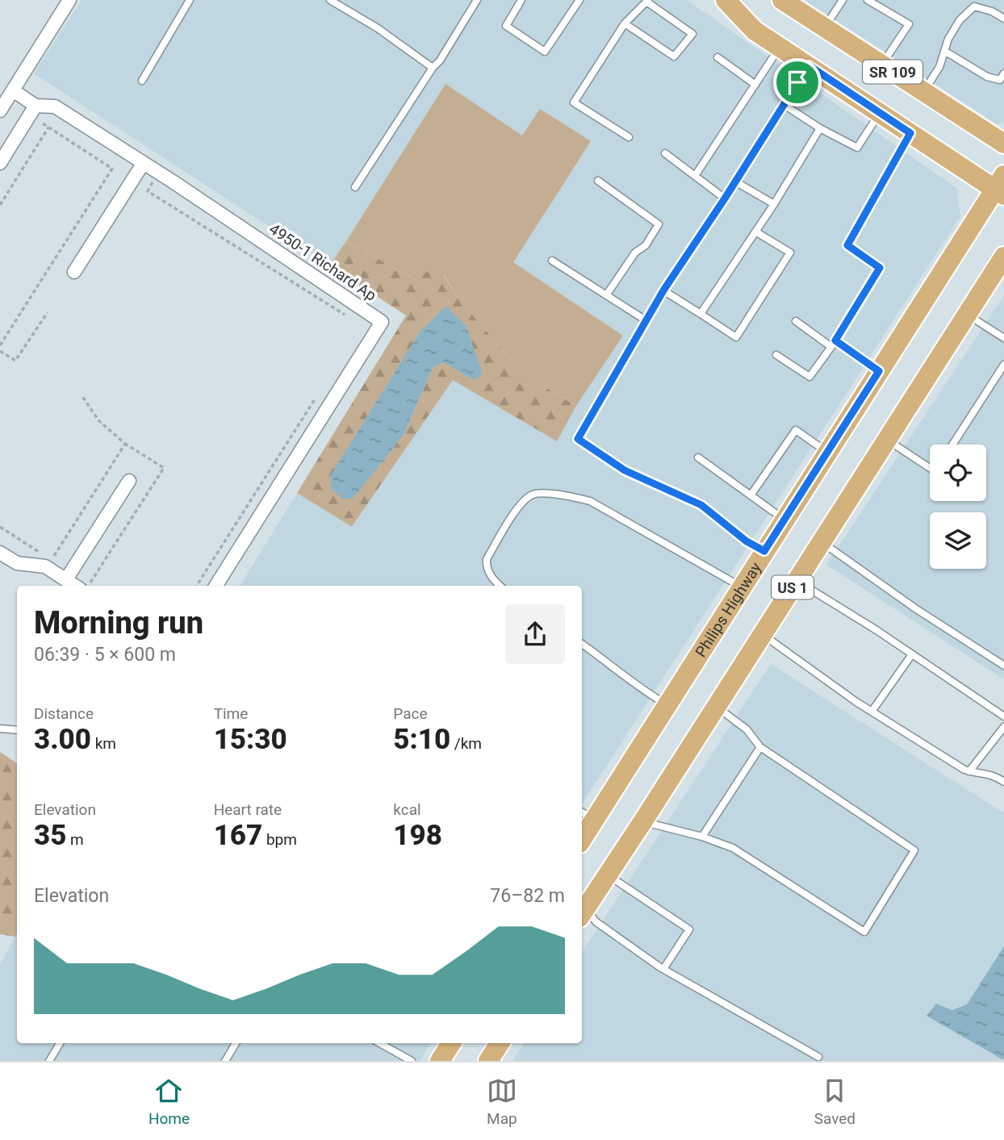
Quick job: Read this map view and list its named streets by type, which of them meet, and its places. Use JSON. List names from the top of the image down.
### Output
{
  "streets": {
    "main road": ["SR 109", "US 1", "Philips Highway"],
    "street": ["4950-1 Richard Ap"]
  },
  "crossings": [
    ["SR 109", "Philips Highway"]
  ],
  "page": {
    "heading": ["Morning run", "06:39 · 5 × 600 m"],
    "stats": [
      ["Distance", "3.00 km"],
      ["Time", "15:30"],
      ["Pace", "5:10 /km"],
      ["Elevation", "35 m"],
      ["Heart rate", "167 bpm"],
      ["kcal", "198"]
    ],
    "chart": ["Elevation", "76–82 m"],
    "tabs": ["Home", "Map", "Saved"]
  }
}
